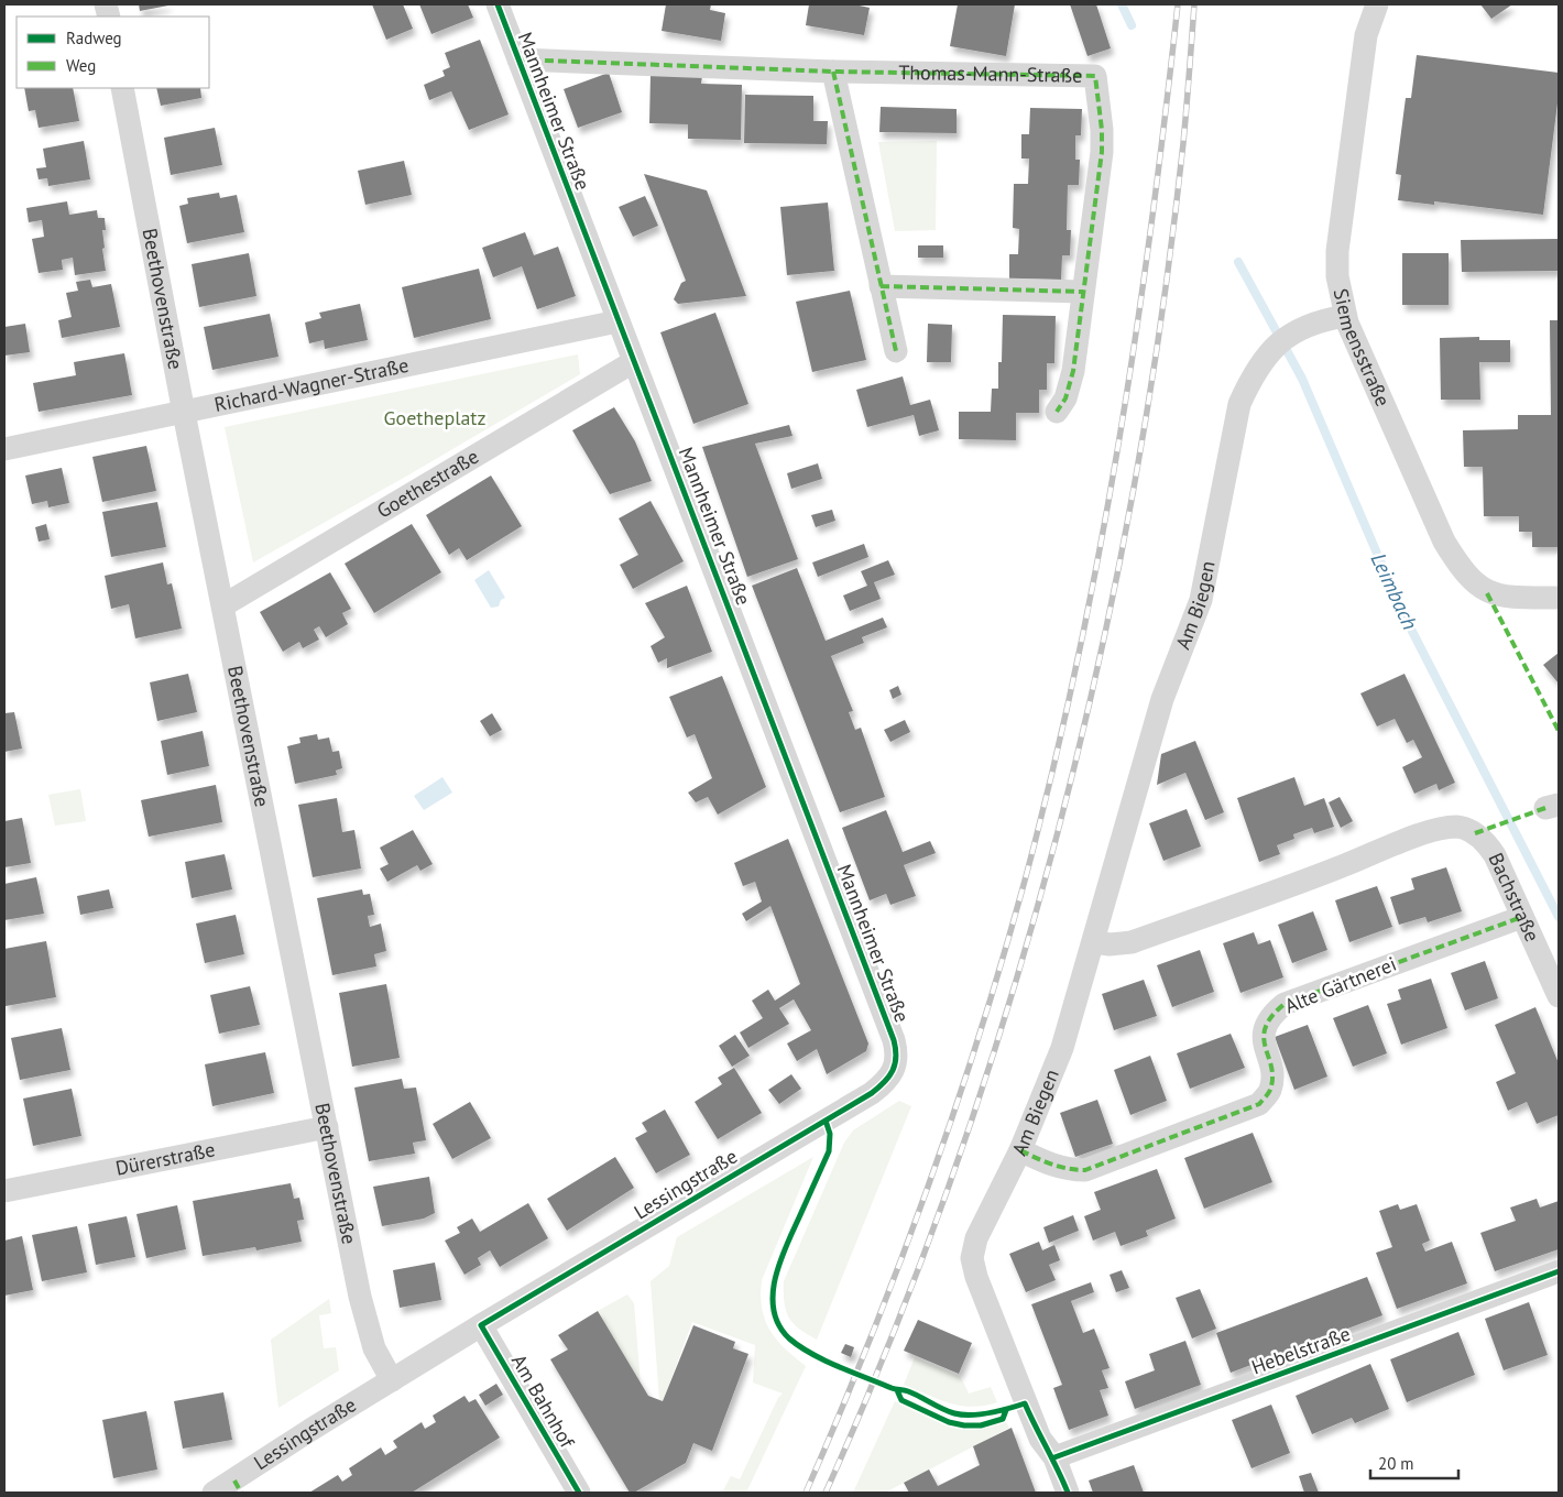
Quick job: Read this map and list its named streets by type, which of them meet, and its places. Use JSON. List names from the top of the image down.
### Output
{
  "streets": {
    "street": [
      "Thomas-Mann-Straße",
      "Mannheimer Straße",
      "Beethovenstraße",
      "Siemensstraße",
      "Richard-Wagner-Straße",
      "Goethestraße",
      "Am Biegen",
      "Bachstraße",
      "Alte Gärtnerei",
      "Dürerstraße",
      "Lessingstraße",
      "Hebelstraße",
      "Am Bahnhof"
    ]
  },
  "crossings": [
    ["Thomas-Mann-Straße", "Mannheimer Straße"],
    ["Mannheimer Straße", "Richard-Wagner-Straße"],
    ["Mannheimer Straße", "Goethestraße"],
    ["Mannheimer Straße", "Lessingstraße"],
    ["Beethovenstraße", "Richard-Wagner-Straße"],
    ["Beethovenstraße", "Goethestraße"],
    ["Beethovenstraße", "Dürerstraße"],
    ["Beethovenstraße", "Lessingstraße"],
    ["Siemensstraße", "Am Biegen"],
    ["Am Biegen", "Bachstraße"],
    ["Am Biegen", "Alte Gärtnerei"],
    ["Am Biegen", "Hebelstraße"],
    ["Bachstraße", "Alte Gärtnerei"],
    ["Lessingstraße", "Am Bahnhof"]
  ],
  "water": ["Leimbach"],
  "parks": ["Goetheplatz"],
  "legend": ["Radweg", "Weg"],
  "scale_bar": "20 m"
}
